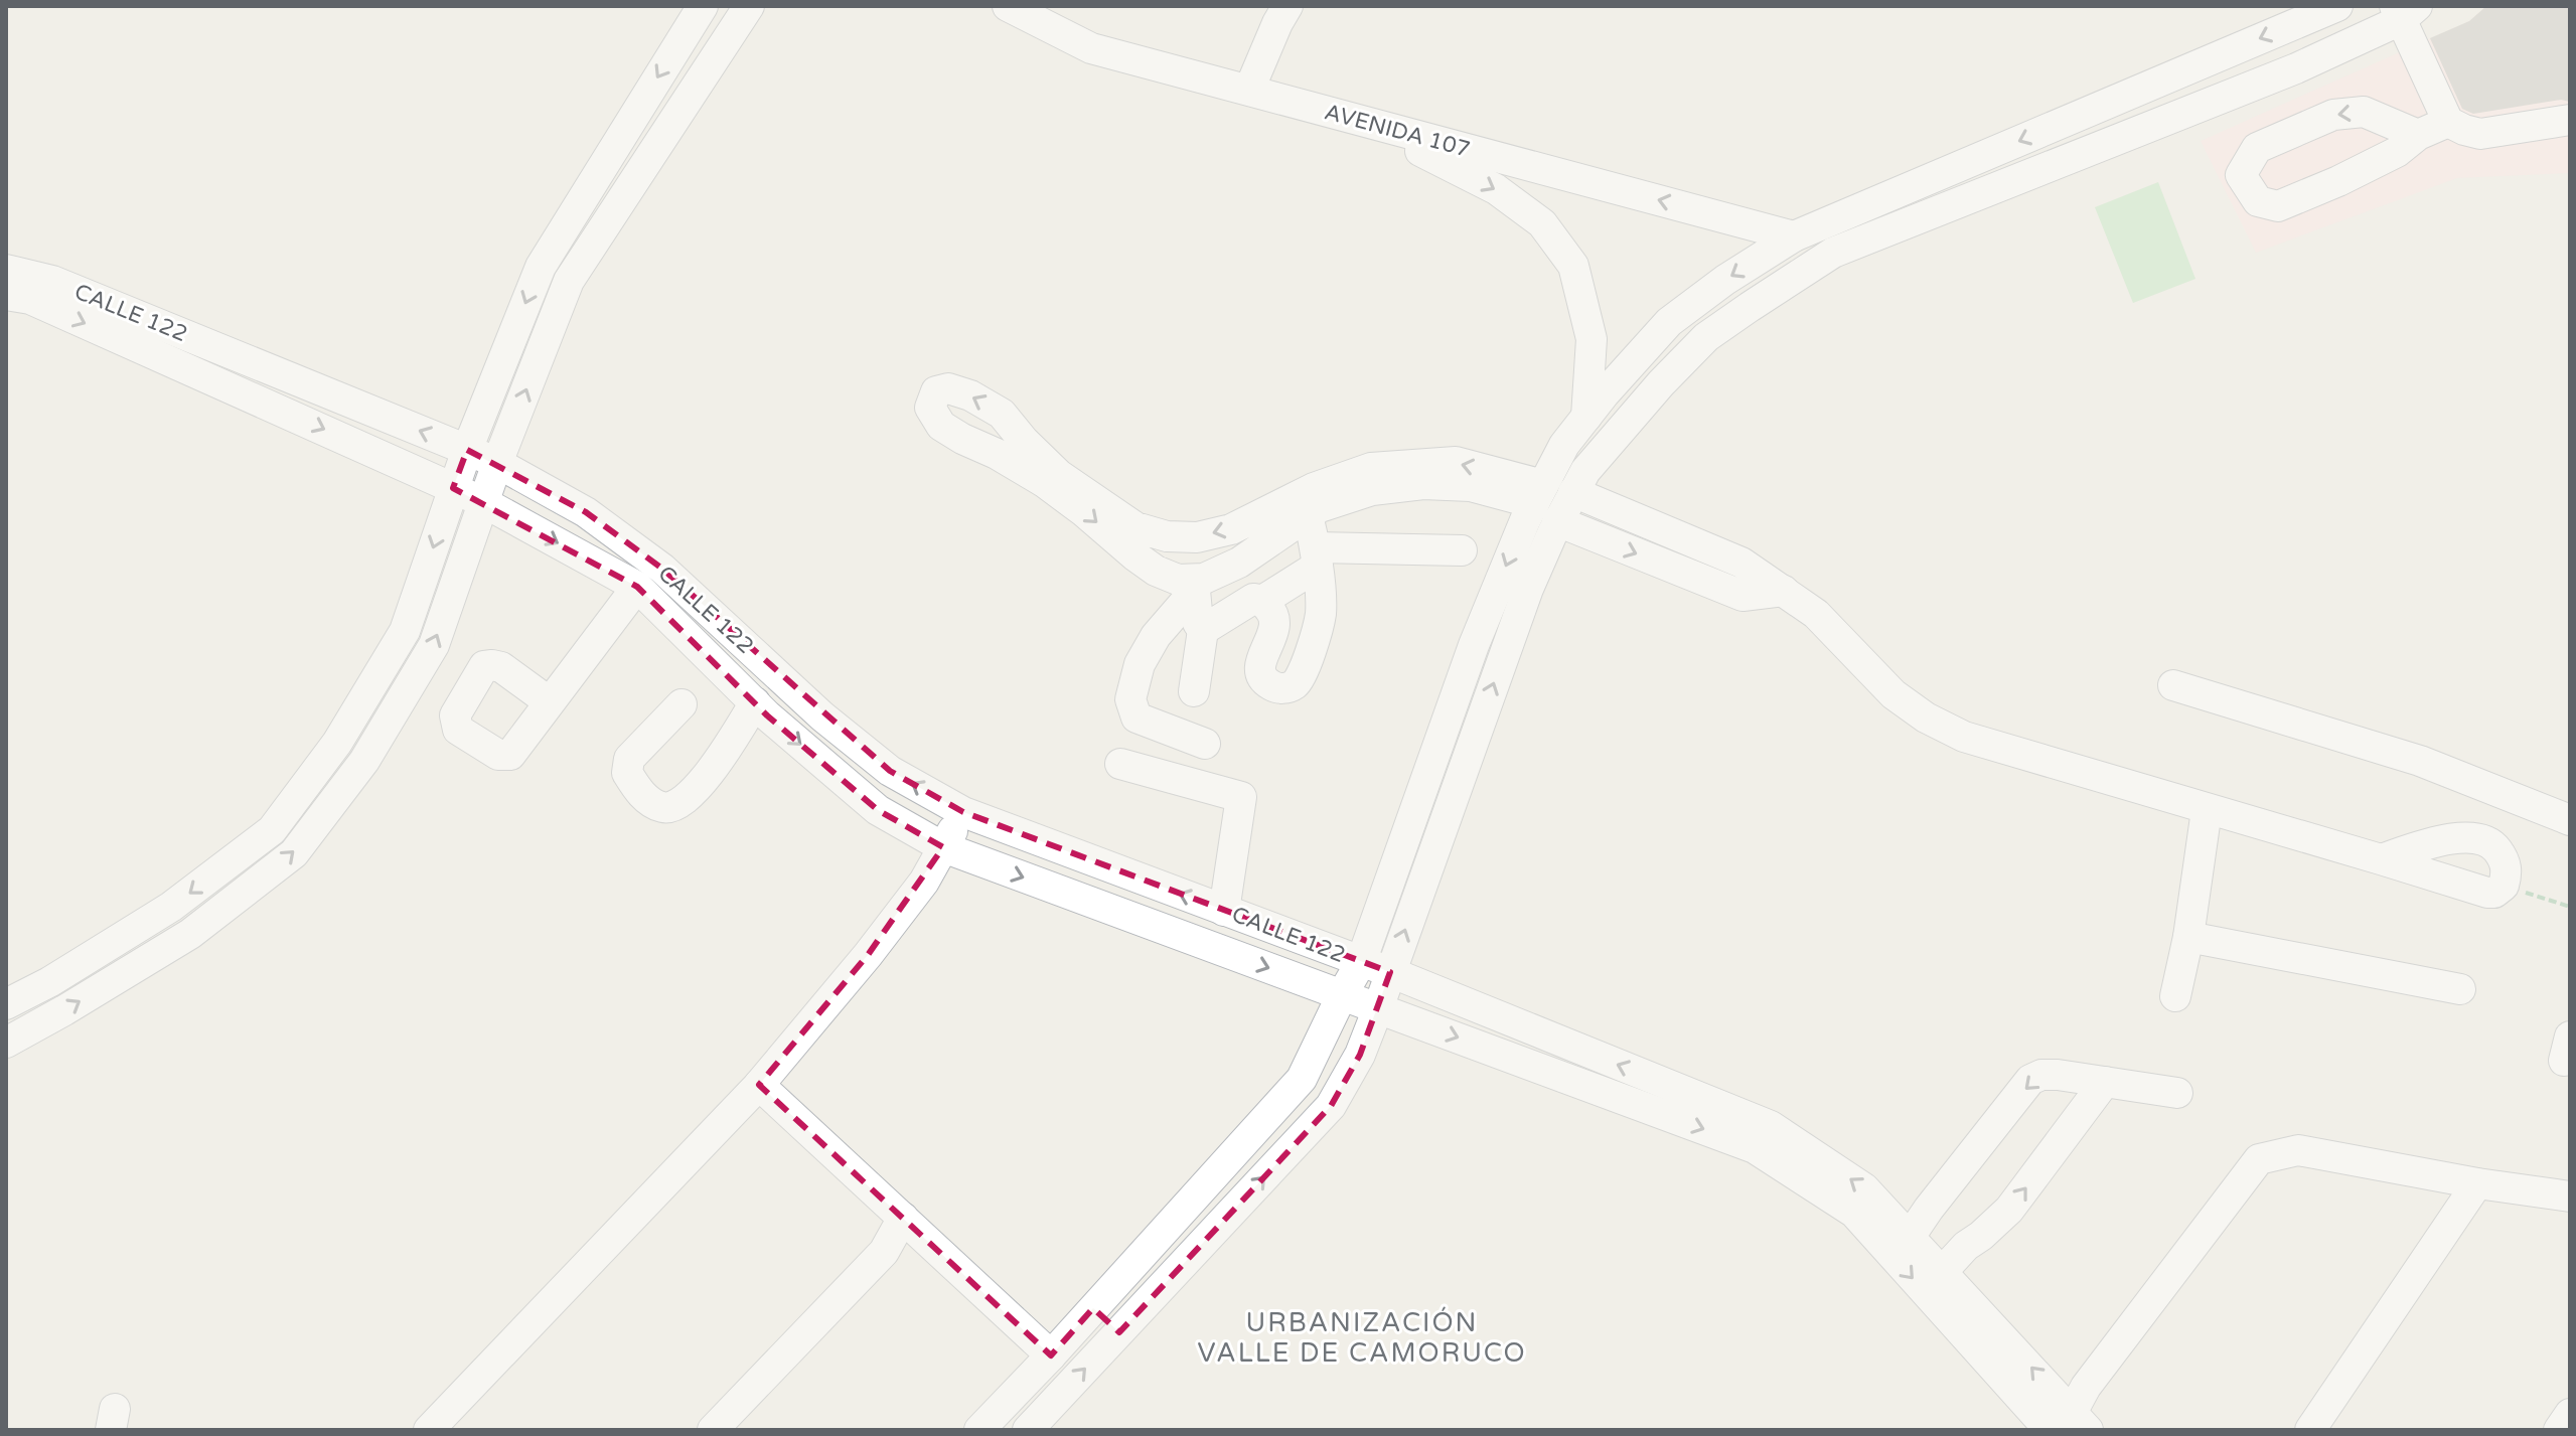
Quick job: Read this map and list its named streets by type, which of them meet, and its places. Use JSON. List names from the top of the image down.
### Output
{
  "streets": {
    "street": ["AVENIDA 107", "CALLE 122"]
  },
  "one_way": ["AVENIDA 107"],
  "districts": ["URBANIZACIÓN VALLE DE CAMORUCO"]
}
